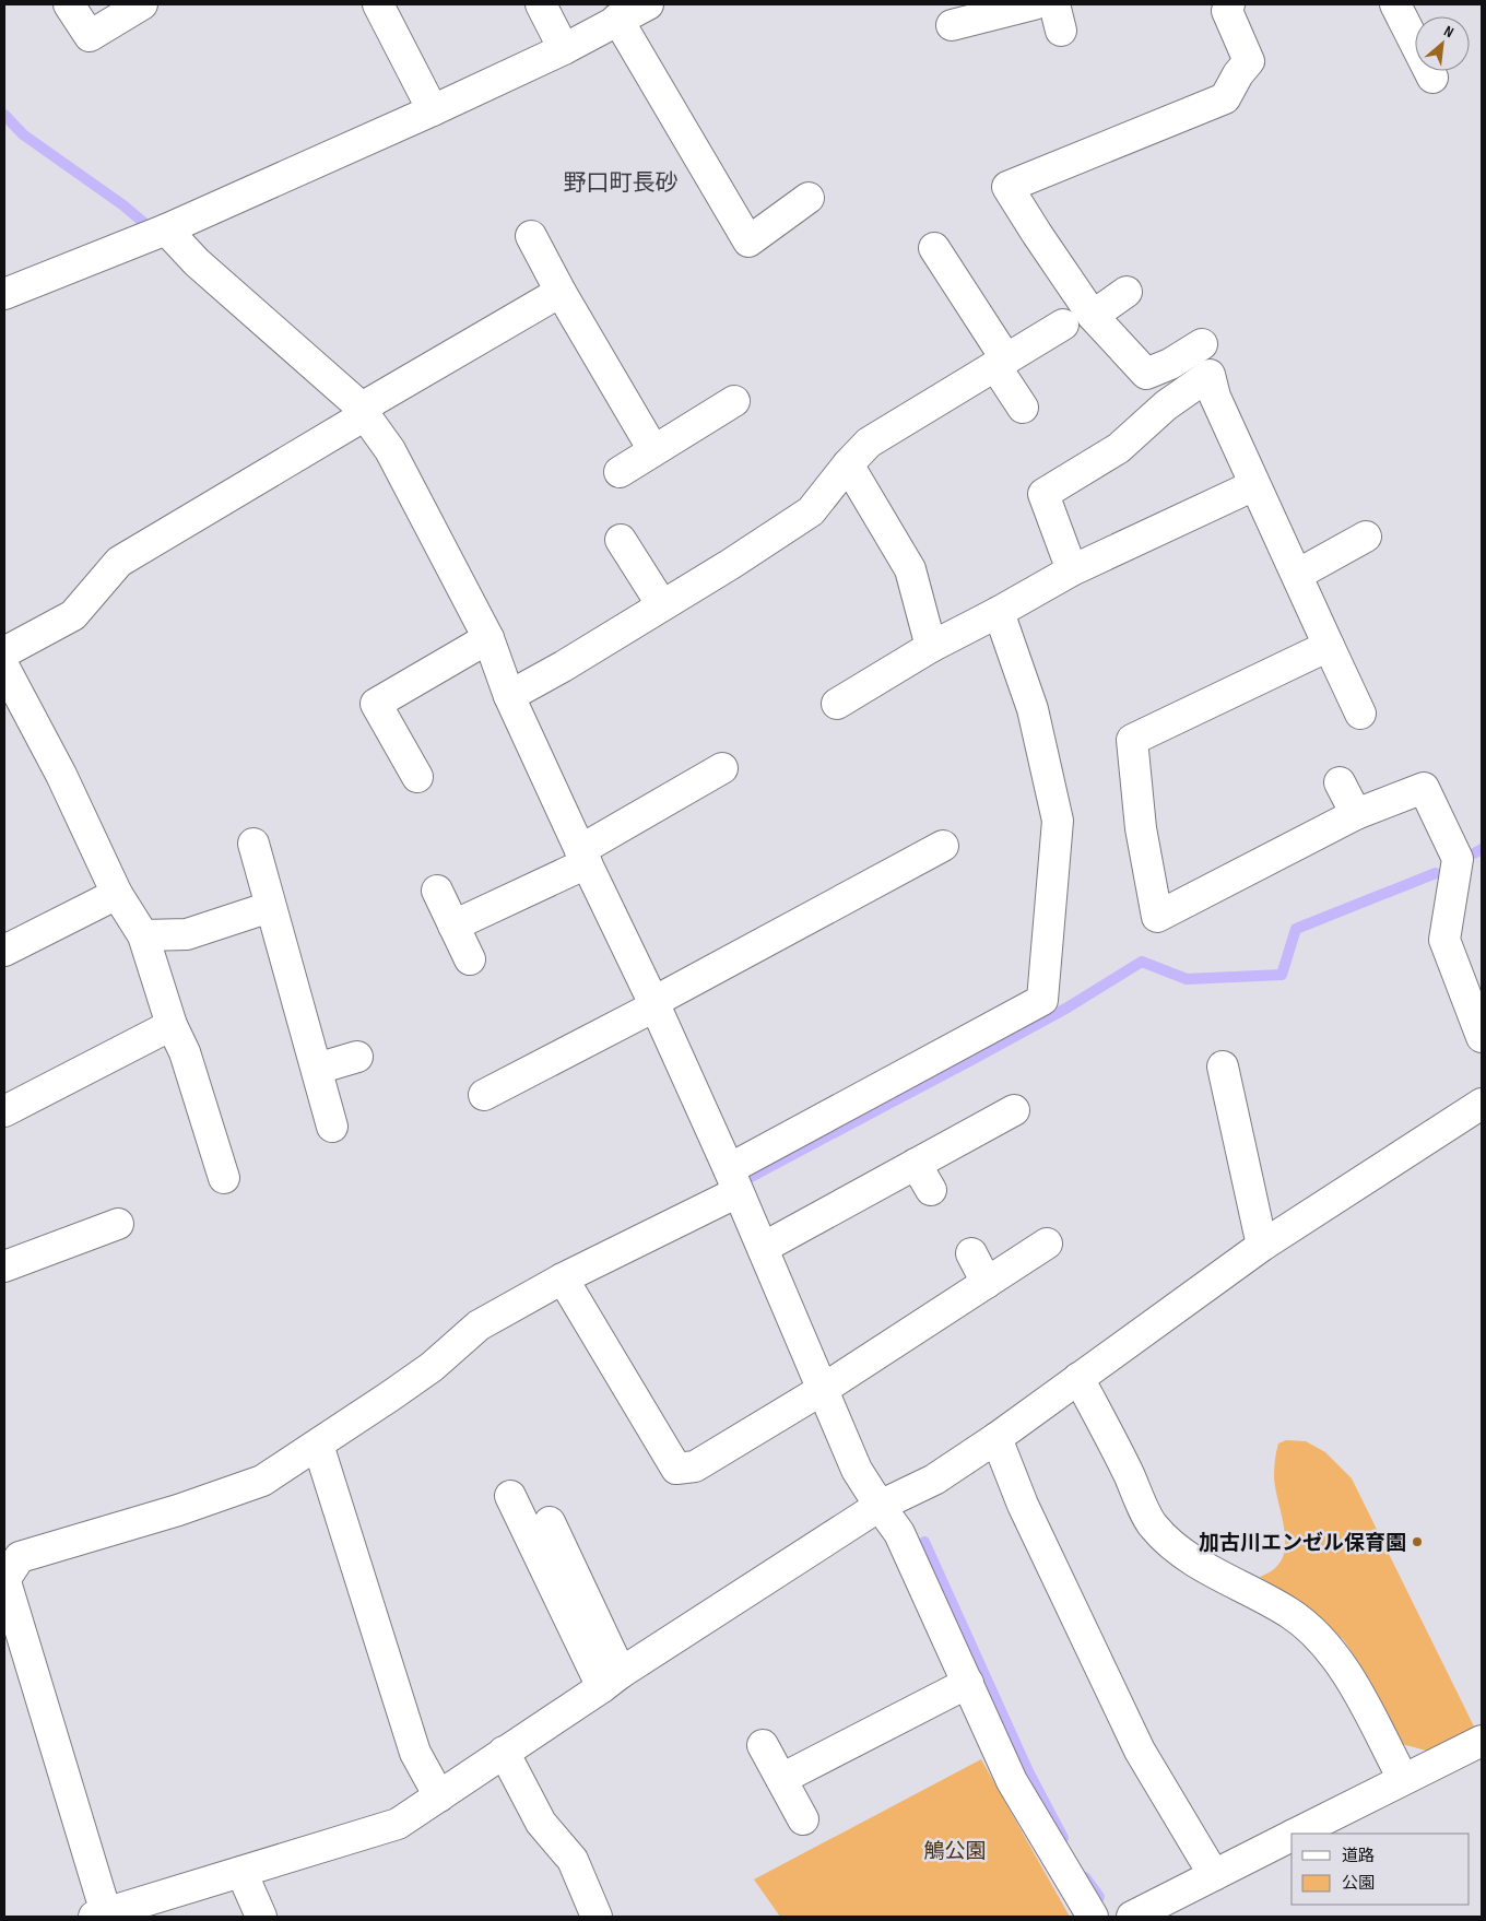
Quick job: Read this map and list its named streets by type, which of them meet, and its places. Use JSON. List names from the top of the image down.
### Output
{
  "districts": ["野口町長砂"],
  "parks": ["鵤公園"],
  "places": ["加古川エンゼル保育園"],
  "legend": ["道路", "公園"],
  "north": "top right"
}
